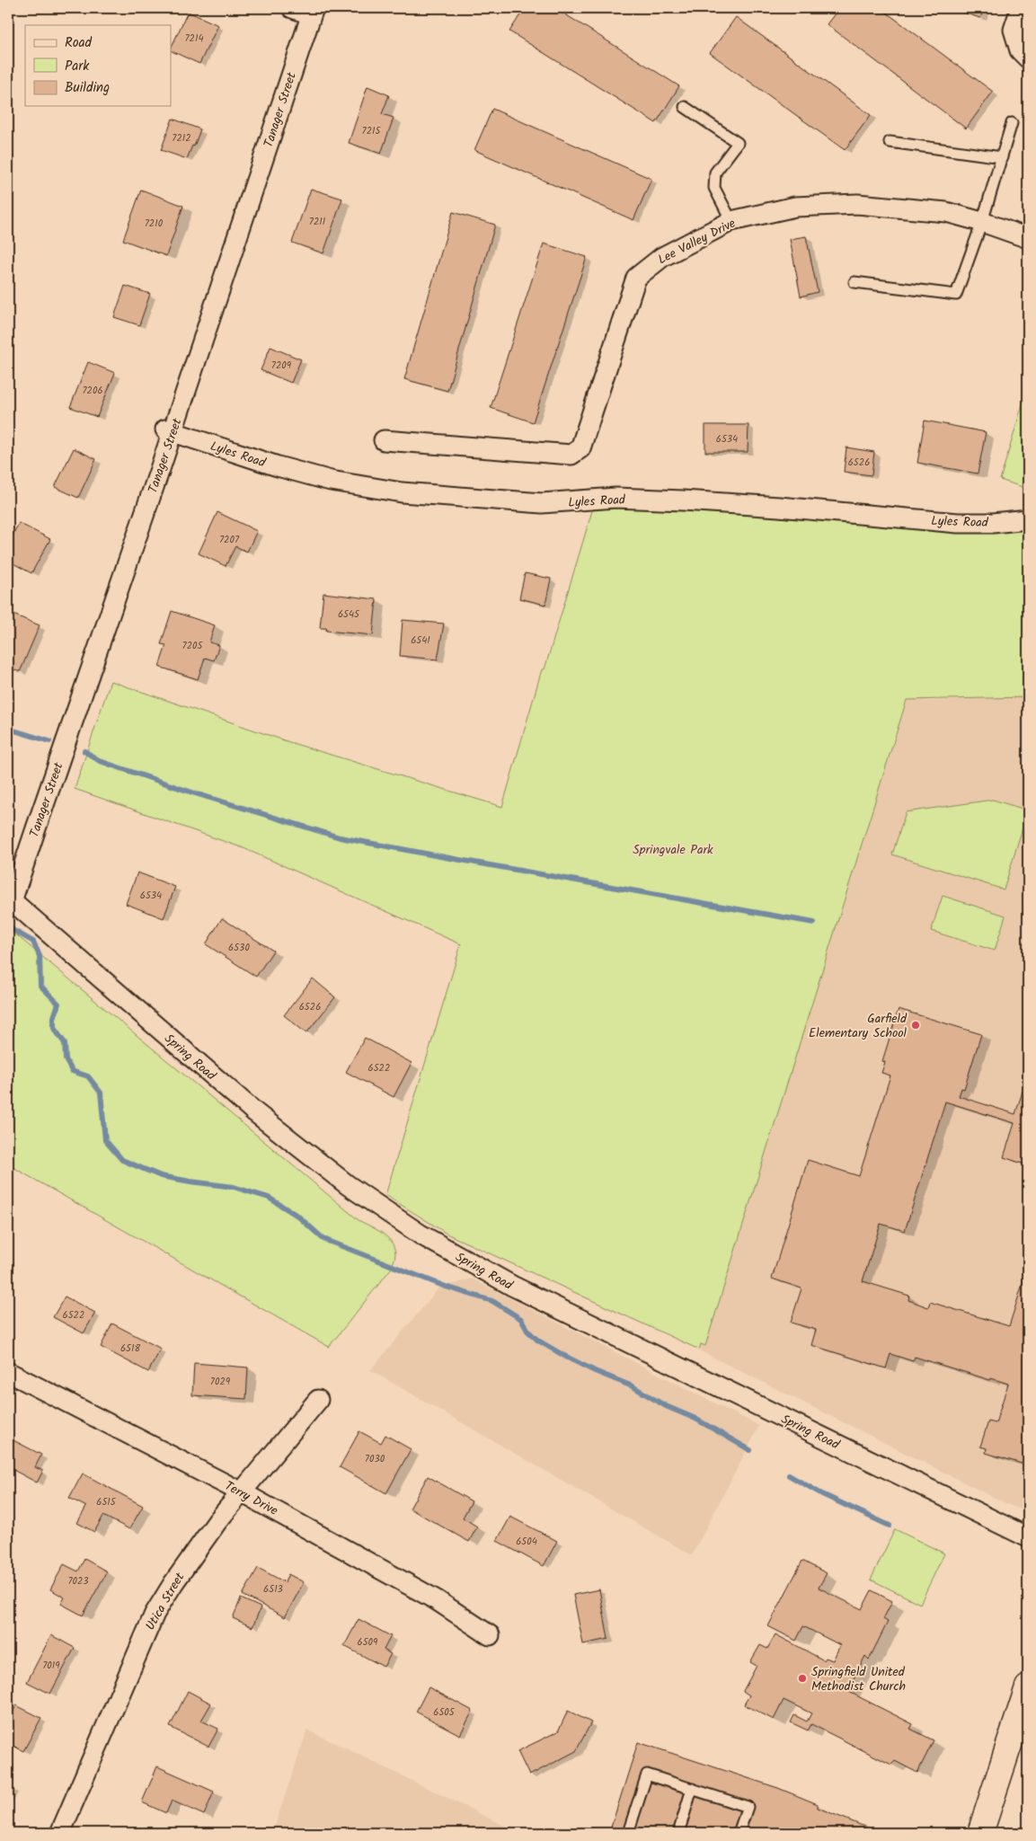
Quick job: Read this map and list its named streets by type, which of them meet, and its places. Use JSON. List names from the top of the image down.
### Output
{
  "streets": {
    "street": [
      "Tanager Street",
      "Lee Valley Drive",
      "Lyles Road",
      "Spring Road",
      "Terry Drive",
      "Utica Street"
    ]
  },
  "crossings": [
    ["Tanager Street", "Lyles Road"],
    ["Tanager Street", "Spring Road"],
    ["Terry Drive", "Utica Street"]
  ],
  "parks": ["Springvale Park"],
  "places": ["Garfield Elementary School", "Springfield United Methodist Church"],
  "house_numbers": [
    "7214",
    "7215",
    "7212",
    "7211",
    "7210",
    "7209",
    "7206",
    "6534",
    "6526",
    "7207",
    "6545",
    "6541",
    "7205",
    "6534",
    "6530",
    "6526",
    "6522",
    "6522",
    "6518",
    "7029",
    "7030",
    "6515",
    "6504",
    "7023",
    "6513",
    "6509",
    "7019",
    "6505"
  ],
  "legend": ["Road", "Park", "Building"]
}
